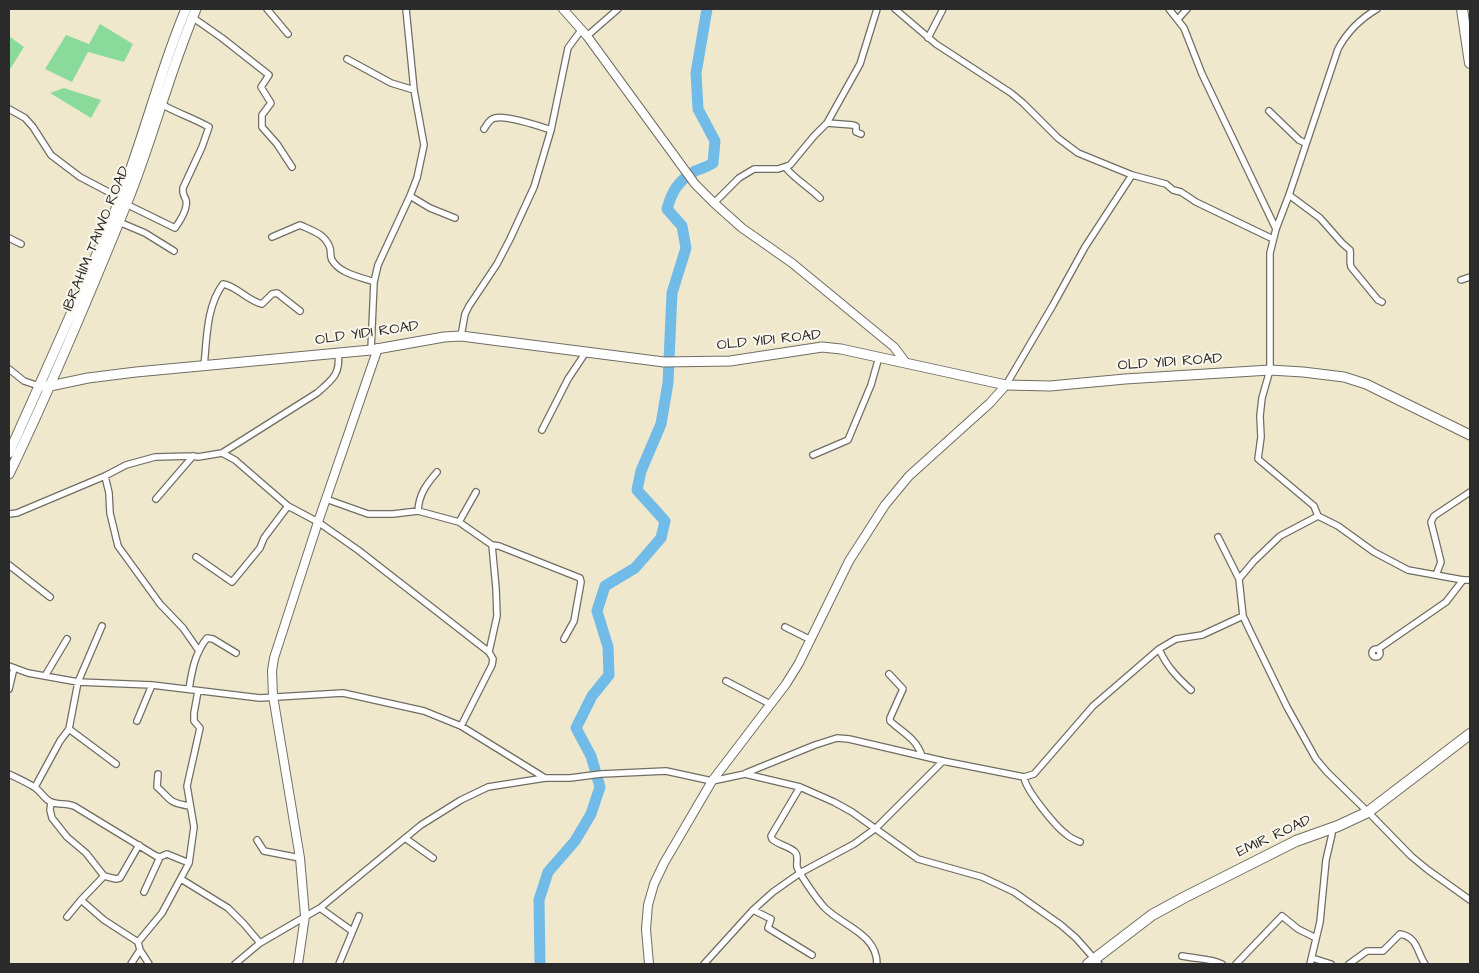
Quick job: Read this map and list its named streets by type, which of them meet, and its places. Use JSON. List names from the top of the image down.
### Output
{
  "streets": {
    "highway": ["EMIR ROAD"],
    "main road": ["IBRAHIM TAIWO ROAD", "OLD YIDI ROAD"]
  },
  "crossings": [
    ["IBRAHIM TAIWO ROAD", "OLD YIDI ROAD"]
  ]
}
